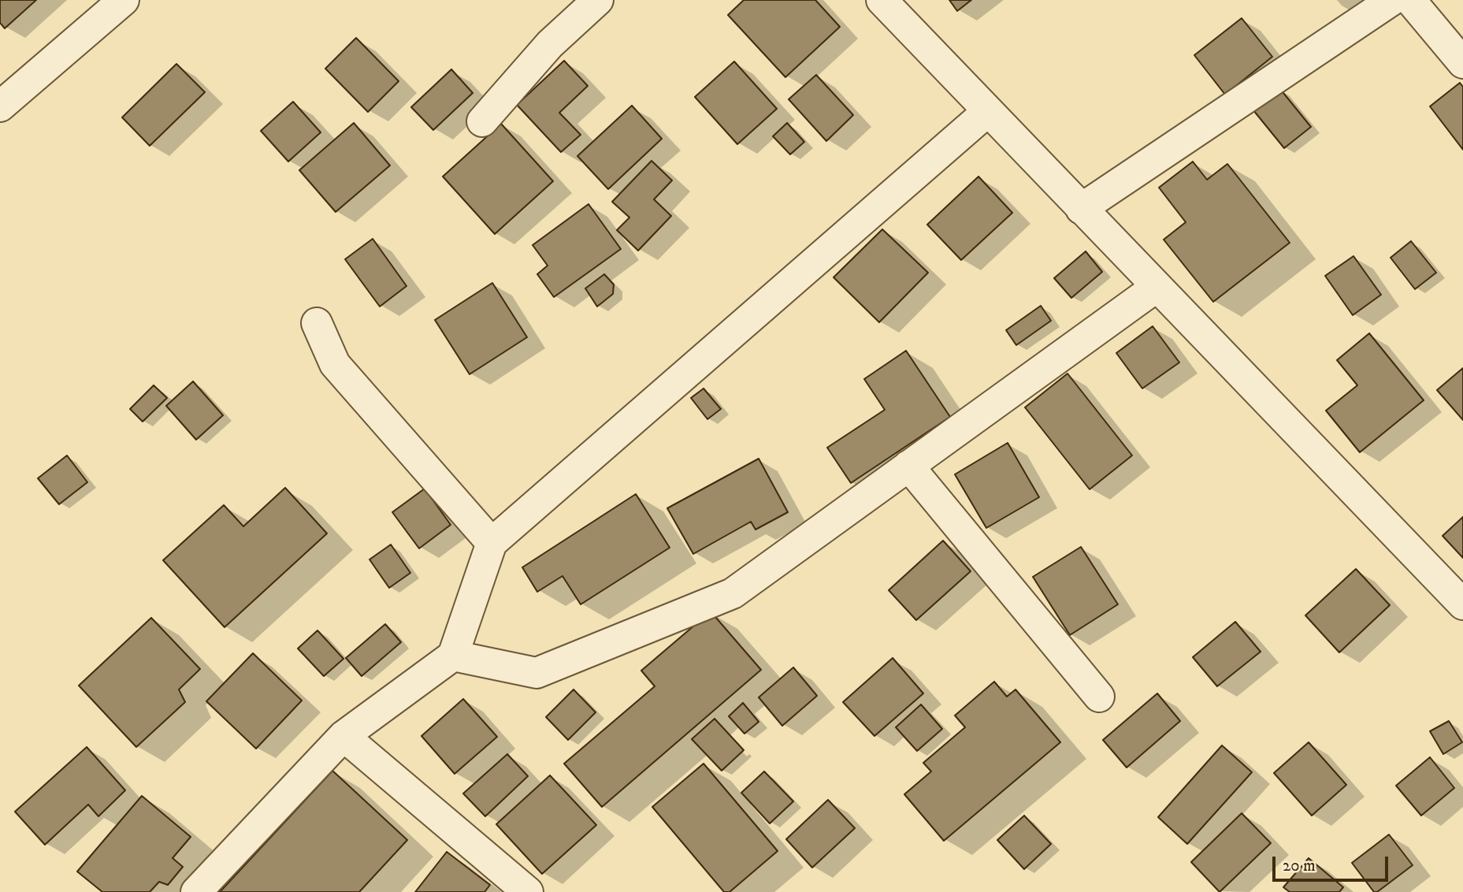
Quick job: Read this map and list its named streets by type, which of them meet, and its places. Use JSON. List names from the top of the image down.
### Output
{
  "scale_bar": "20 m"
}
